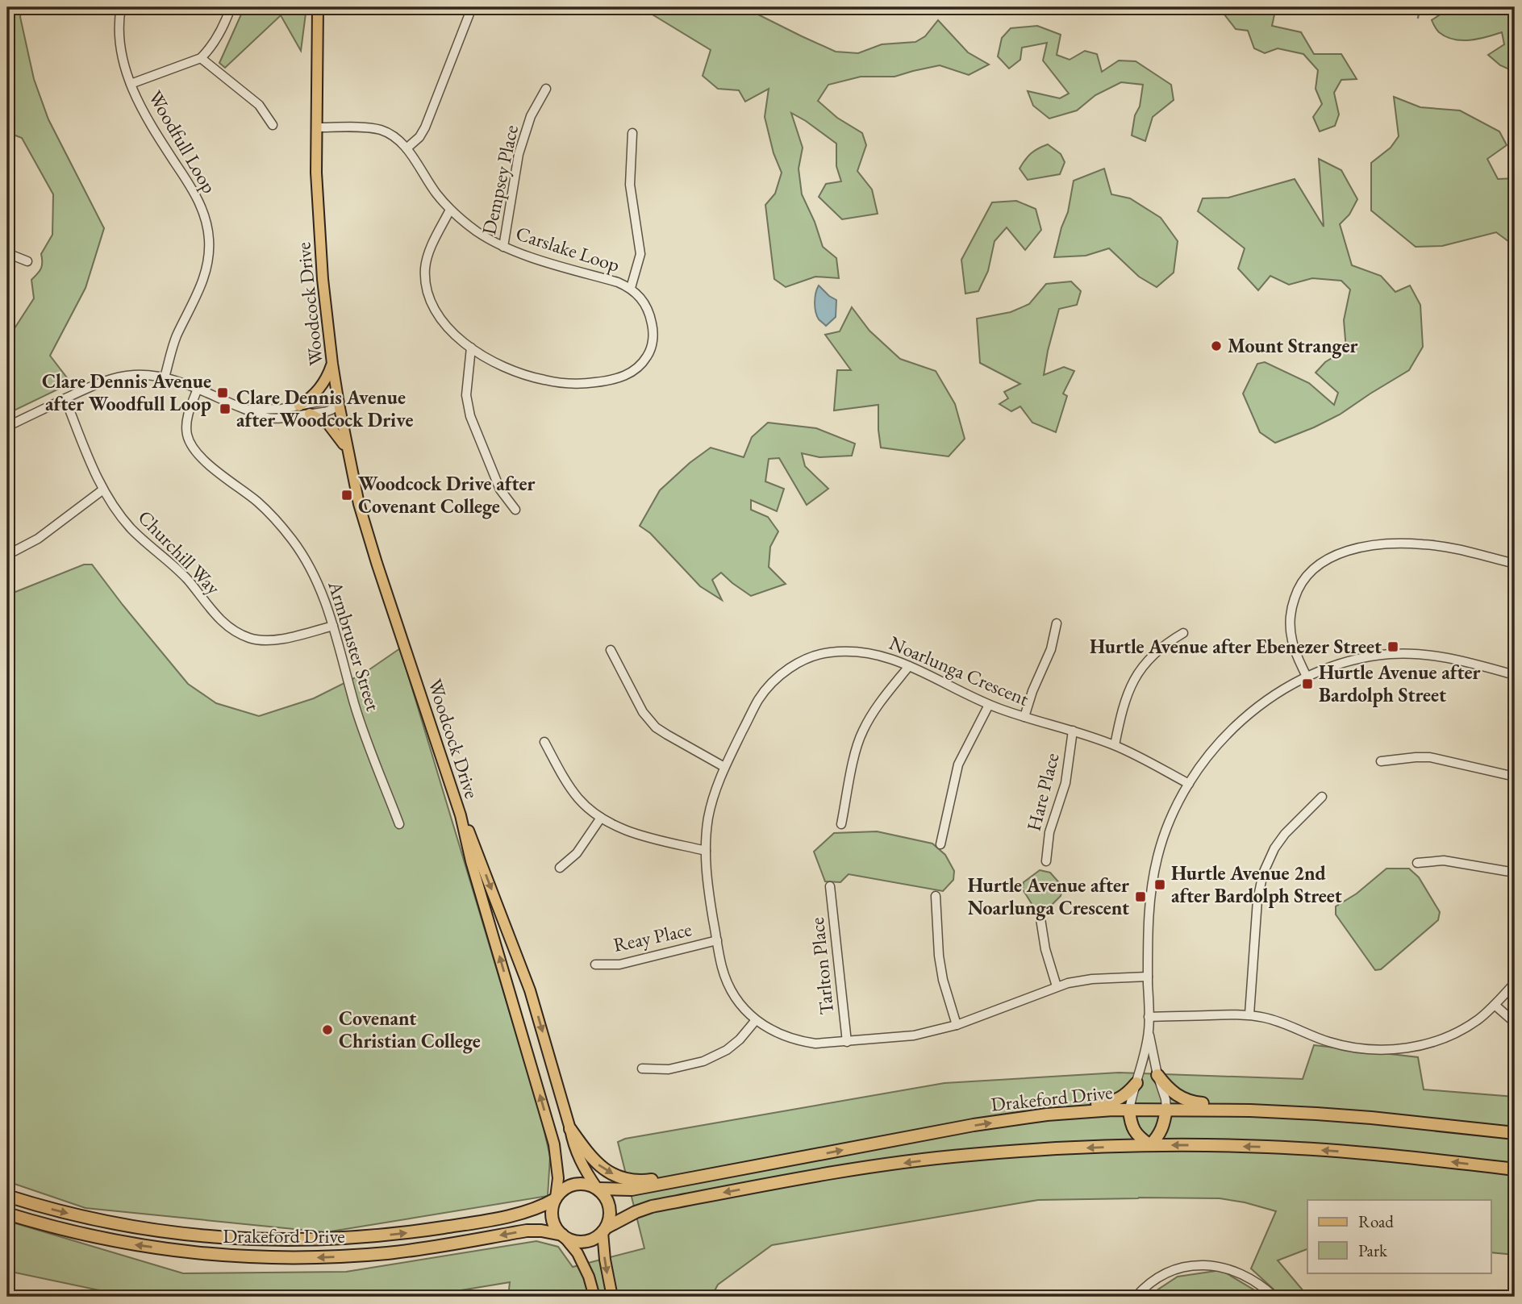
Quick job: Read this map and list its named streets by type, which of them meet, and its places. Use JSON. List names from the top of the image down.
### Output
{
  "streets": {
    "highway": ["Drakeford Drive"],
    "main road": ["Woodcock Drive"],
    "street": [
      "Woodfull Loop",
      "Dempsey Place",
      "Carslake Loop",
      "Churchill Way",
      "Armbruster Street",
      "Noarlunga Crescent",
      "Hare Place",
      "Reay Place",
      "Tarlton Place"
    ]
  },
  "crossings": [
    ["Dempsey Place", "Carslake Loop"],
    ["Carslake Loop", "Woodcock Drive"],
    ["Woodcock Drive", "Drakeford Drive"],
    ["Churchill Way", "Armbruster Street"],
    ["Noarlunga Crescent", "Hare Place"],
    ["Noarlunga Crescent", "Reay Place"],
    ["Noarlunga Crescent", "Tarlton Place"]
  ],
  "places": {
    "other": ["Mount Stranger", "Covenant Christian College"],
    "transit": [
      "Clare Dennis Avenue after Woodfull Loop",
      "Clare Dennis Avenue after Woodcock Drive",
      "Woodcock Drive after Covenant College",
      "Hurtle Avenue after Ebenezer Street",
      "Hurtle Avenue after Bardolph Street",
      "Hurtle Avenue 2nd after Bardolph Street",
      "Hurtle Avenue after Noarlunga Crescent"
    ]
  },
  "legend": ["Road", "Park"]
}
